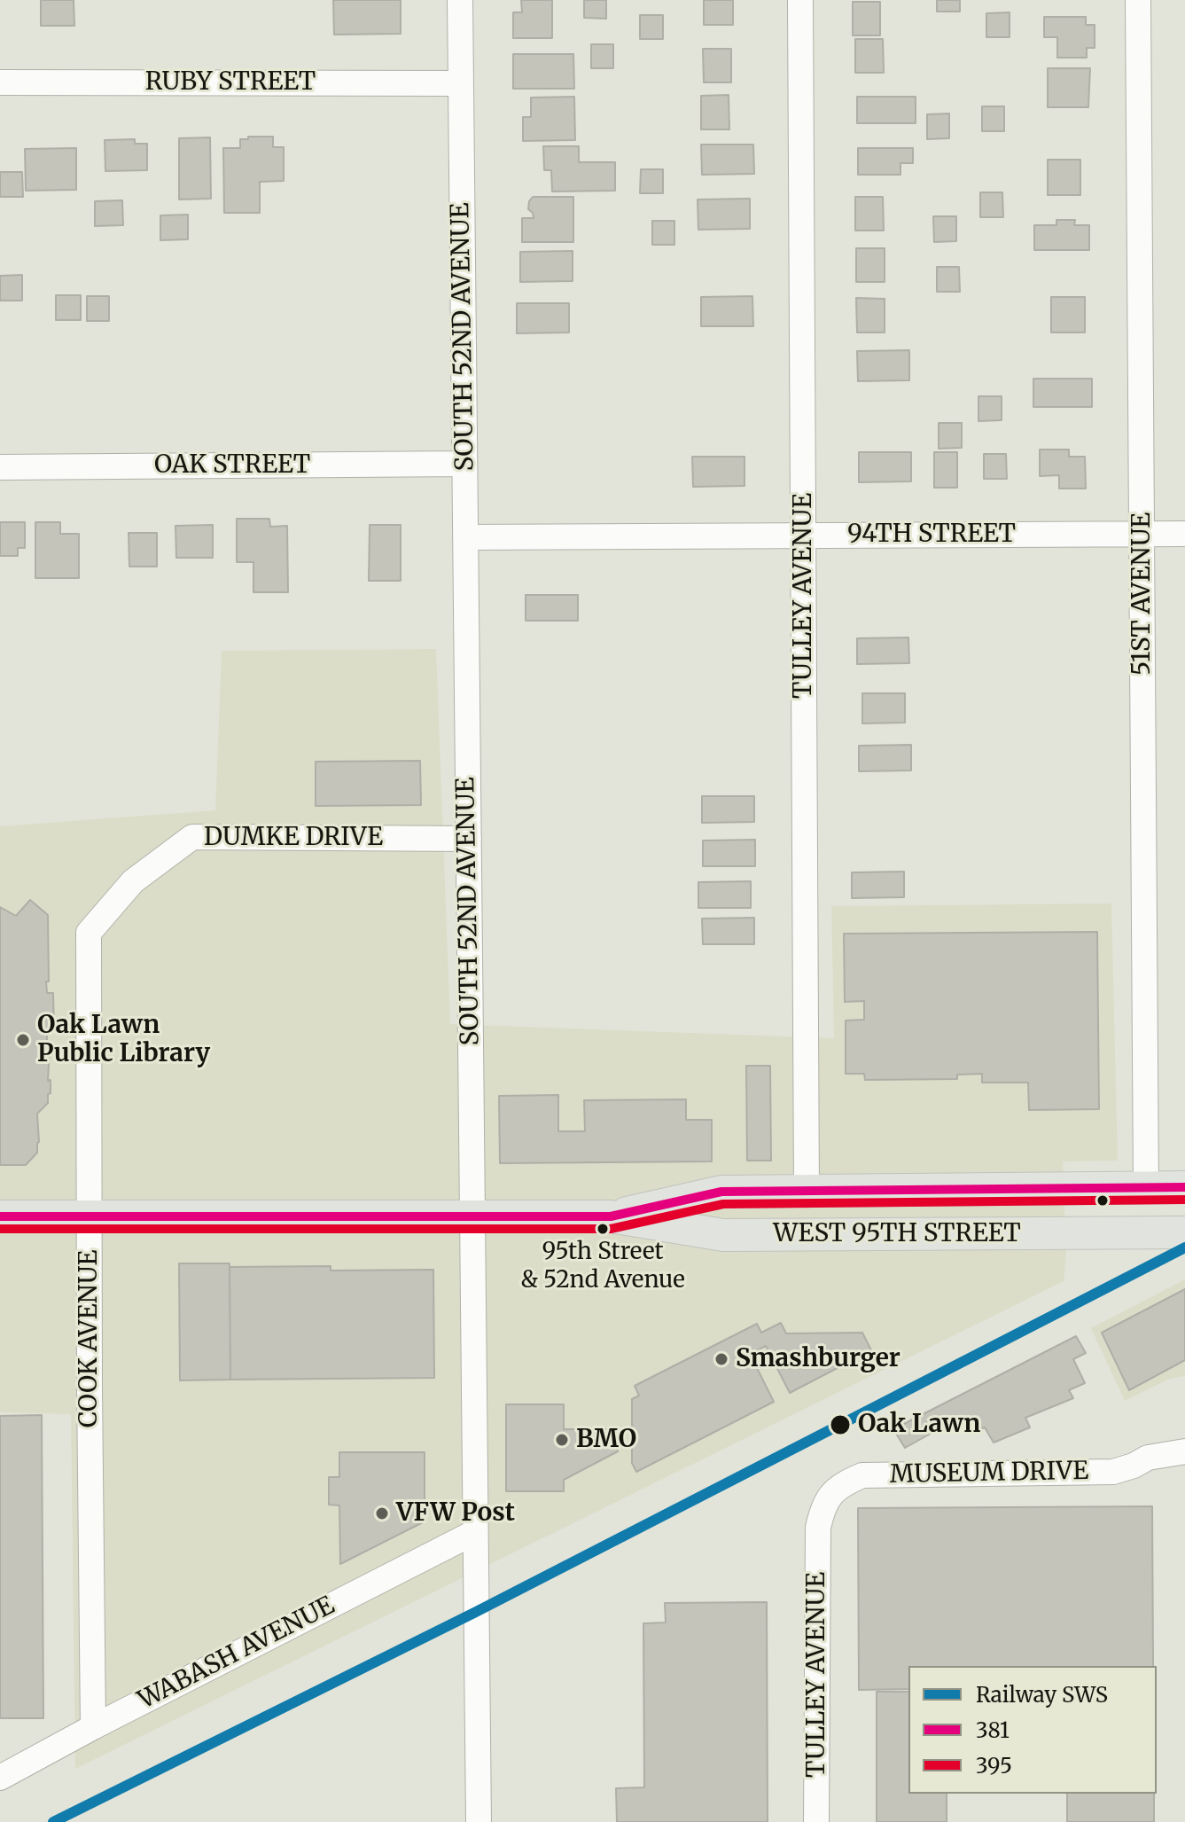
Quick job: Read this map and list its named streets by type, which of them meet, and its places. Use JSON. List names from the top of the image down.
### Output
{
  "streets": {
    "main road": ["WEST 95TH STREET"],
    "street": [
      "RUBY STREET",
      "SOUTH 52ND AVENUE",
      "OAK STREET",
      "94TH STREET",
      "51ST AVENUE",
      "TULLEY AVENUE",
      "DUMKE DRIVE",
      "COOK AVENUE",
      "MUSEUM DRIVE",
      "WABASH AVENUE"
    ]
  },
  "crossings": [
    ["RUBY STREET", "SOUTH 52ND AVENUE"],
    ["SOUTH 52ND AVENUE", "OAK STREET"],
    ["SOUTH 52ND AVENUE", "94TH STREET"],
    ["SOUTH 52ND AVENUE", "DUMKE DRIVE"],
    ["SOUTH 52ND AVENUE", "WEST 95TH STREET"],
    ["SOUTH 52ND AVENUE", "WABASH AVENUE"],
    ["94TH STREET", "51ST AVENUE"],
    ["94TH STREET", "TULLEY AVENUE"],
    ["51ST AVENUE", "WEST 95TH STREET"],
    ["TULLEY AVENUE", "WEST 95TH STREET"],
    ["TULLEY AVENUE", "MUSEUM DRIVE"],
    ["DUMKE DRIVE", "COOK AVENUE"],
    ["WEST 95TH STREET", "COOK AVENUE"],
    ["COOK AVENUE", "WABASH AVENUE"]
  ],
  "places": [
    "Oak Lawn Public Library",
    "95th Street & 52nd Avenue",
    "Smashburger",
    "Oak Lawn",
    "BMO",
    "VFW Post"
  ],
  "lines": ["transit line 381", "transit line 395", "rail line SWS"],
  "legend": ["Railway SWS", "381", "395"]
}
